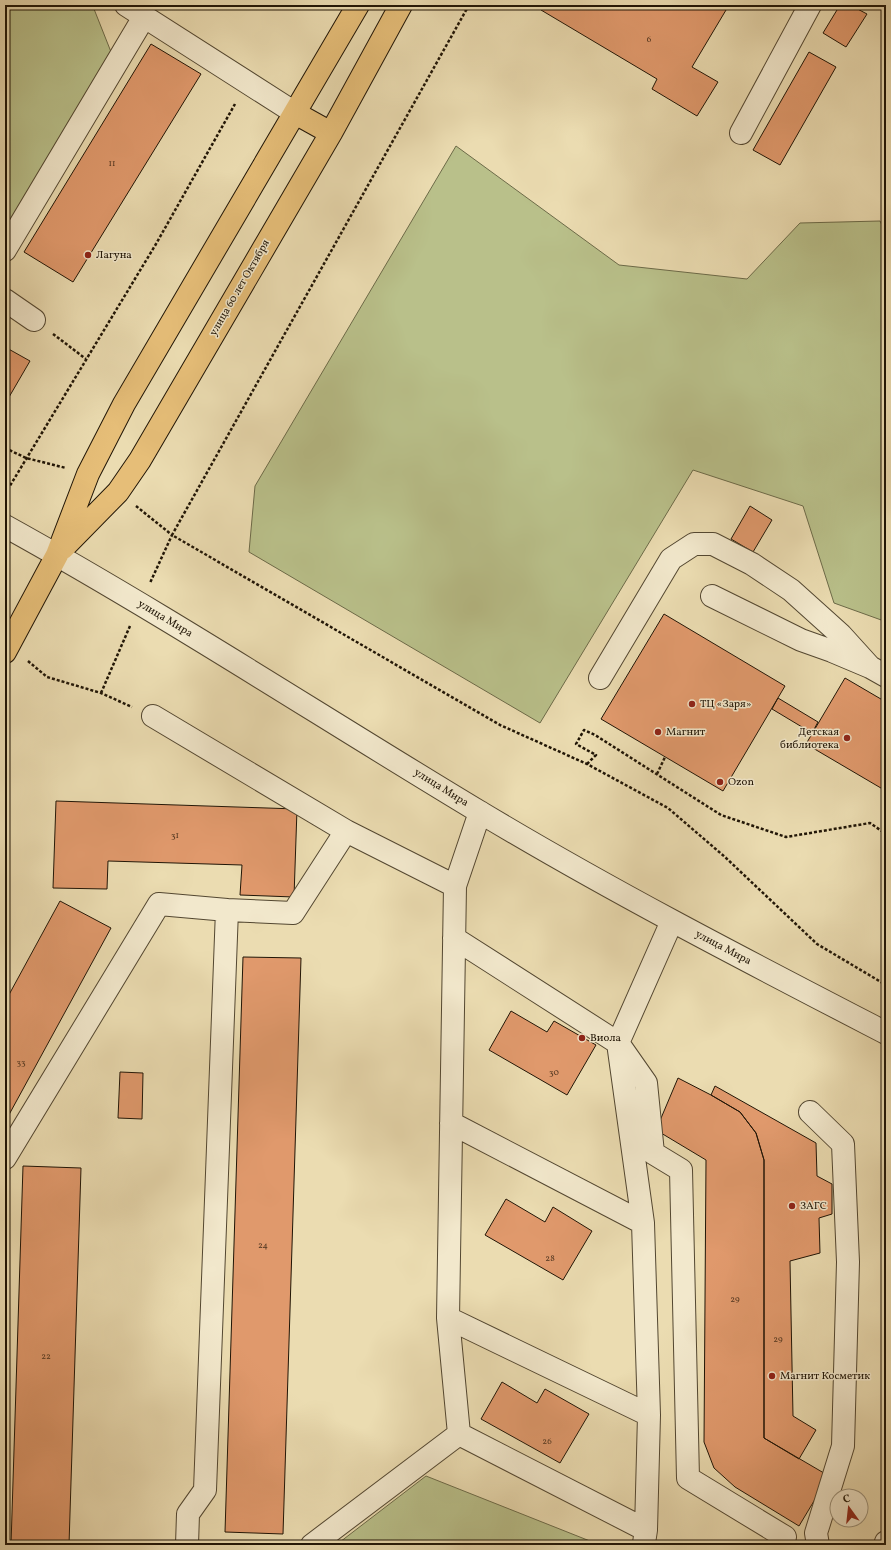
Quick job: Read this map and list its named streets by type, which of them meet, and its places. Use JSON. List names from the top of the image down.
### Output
{
  "streets": {
    "main road": ["улица 60 лет Октября"],
    "street": ["улица Мира"]
  },
  "crossings": [
    ["улица 60 лет Октября", "улица Мира"]
  ],
  "places": [
    "Лагуна",
    "ТЦ «Заря»",
    "Магнит",
    "Детская библиотека",
    "Ozon",
    "Виола",
    "ЗАГС",
    "Магнит Косметик"
  ],
  "house_numbers": [
    "6",
    "11",
    "31",
    "33",
    "30",
    "24",
    "28",
    "29",
    "29",
    "22",
    "26"
  ],
  "north": "top"
}
